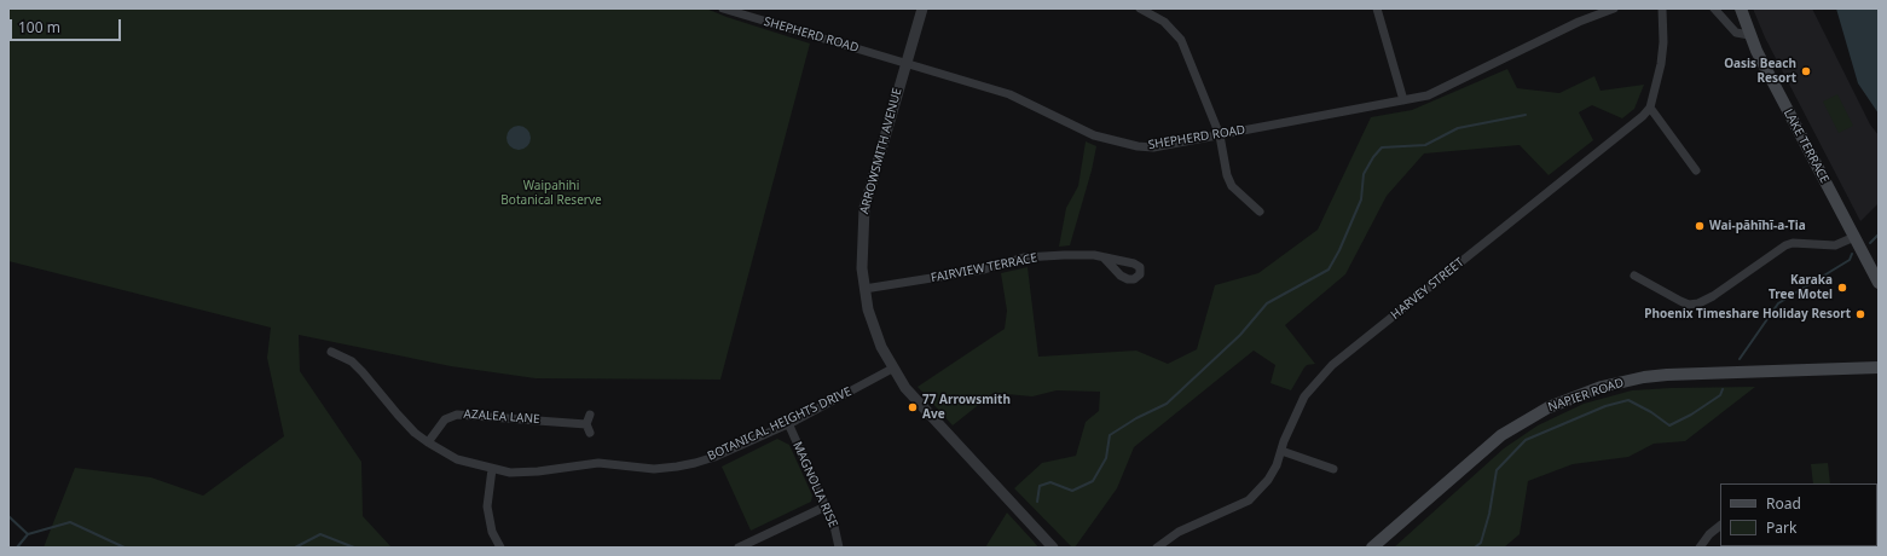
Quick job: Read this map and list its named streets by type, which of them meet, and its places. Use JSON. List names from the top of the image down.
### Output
{
  "streets": {
    "main road": ["LAKE TERRACE", "NAPIER ROAD"],
    "street": [
      "SHEPHERD ROAD",
      "ARROWSMITH AVENUE",
      "FAIRVIEW TERRACE",
      "HARVEY STREET",
      "AZALEA LANE",
      "BOTANICAL HEIGHTS DRIVE",
      "MAGNOLIA RISE"
    ]
  },
  "crossings": [
    ["SHEPHERD ROAD", "ARROWSMITH AVENUE"],
    ["ARROWSMITH AVENUE", "FAIRVIEW TERRACE"],
    ["ARROWSMITH AVENUE", "BOTANICAL HEIGHTS DRIVE"],
    ["AZALEA LANE", "BOTANICAL HEIGHTS DRIVE"],
    ["BOTANICAL HEIGHTS DRIVE", "MAGNOLIA RISE"]
  ],
  "parks": ["Waipahihi Botanical Reserve"],
  "places": [
    "Oasis Beach Resort",
    "Wai-pāhīhī-a-Tia",
    "Karaka Tree Motel",
    "Phoenix Timeshare Holiday Resort",
    "77 Arrowsmith Ave"
  ],
  "legend": ["Road", "Park"],
  "scale_bar": "100 m"
}
